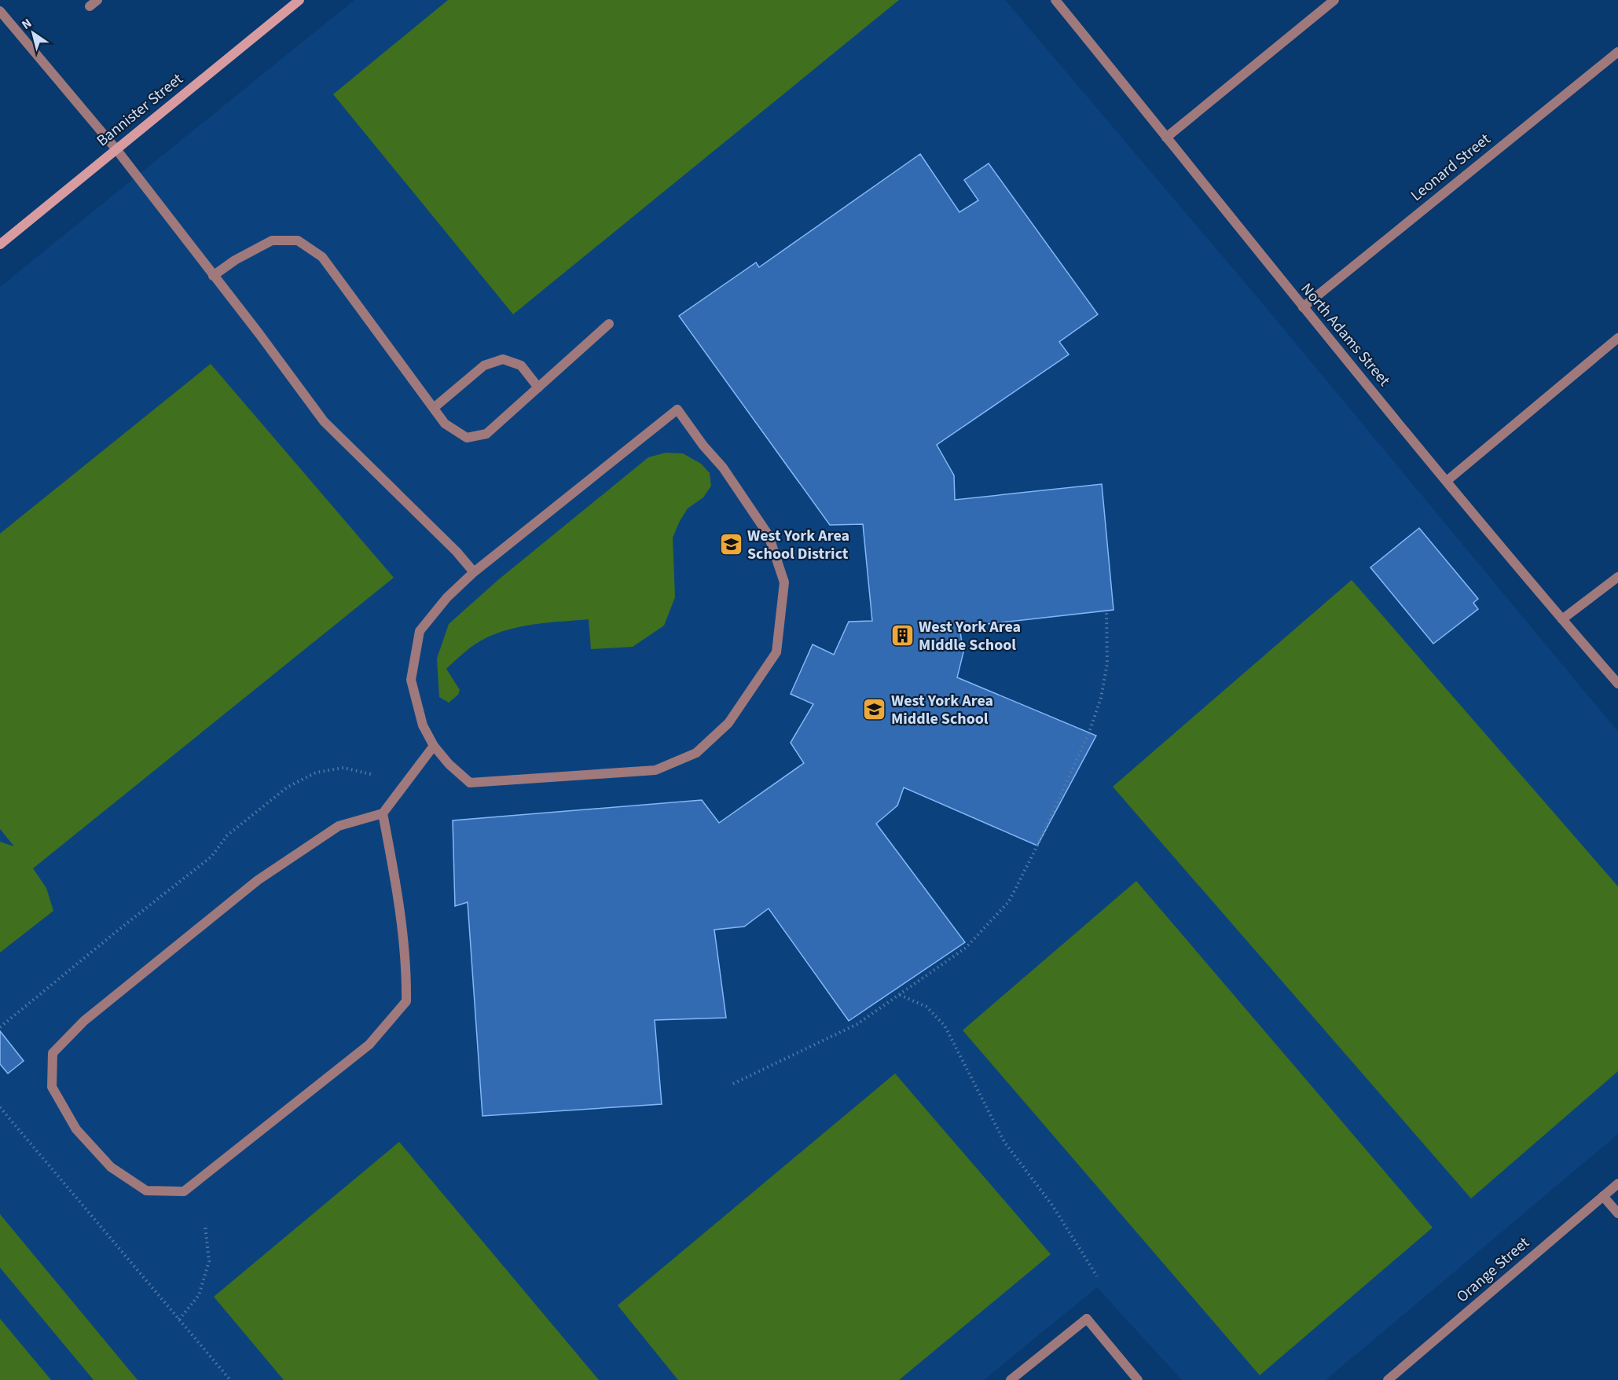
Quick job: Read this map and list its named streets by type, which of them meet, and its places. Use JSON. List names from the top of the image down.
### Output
{
  "streets": {
    "street": [
      "Bannister Street",
      "Leonard Street",
      "North Adams Street",
      "Orange Street"
    ]
  },
  "crossings": [
    ["Leonard Street", "North Adams Street"]
  ],
  "places": {
    "school or university": ["West York Area School District", "West York Area Middle School"],
    "building": ["West York Area MIddle School"]
  },
  "north": "top left"
}
